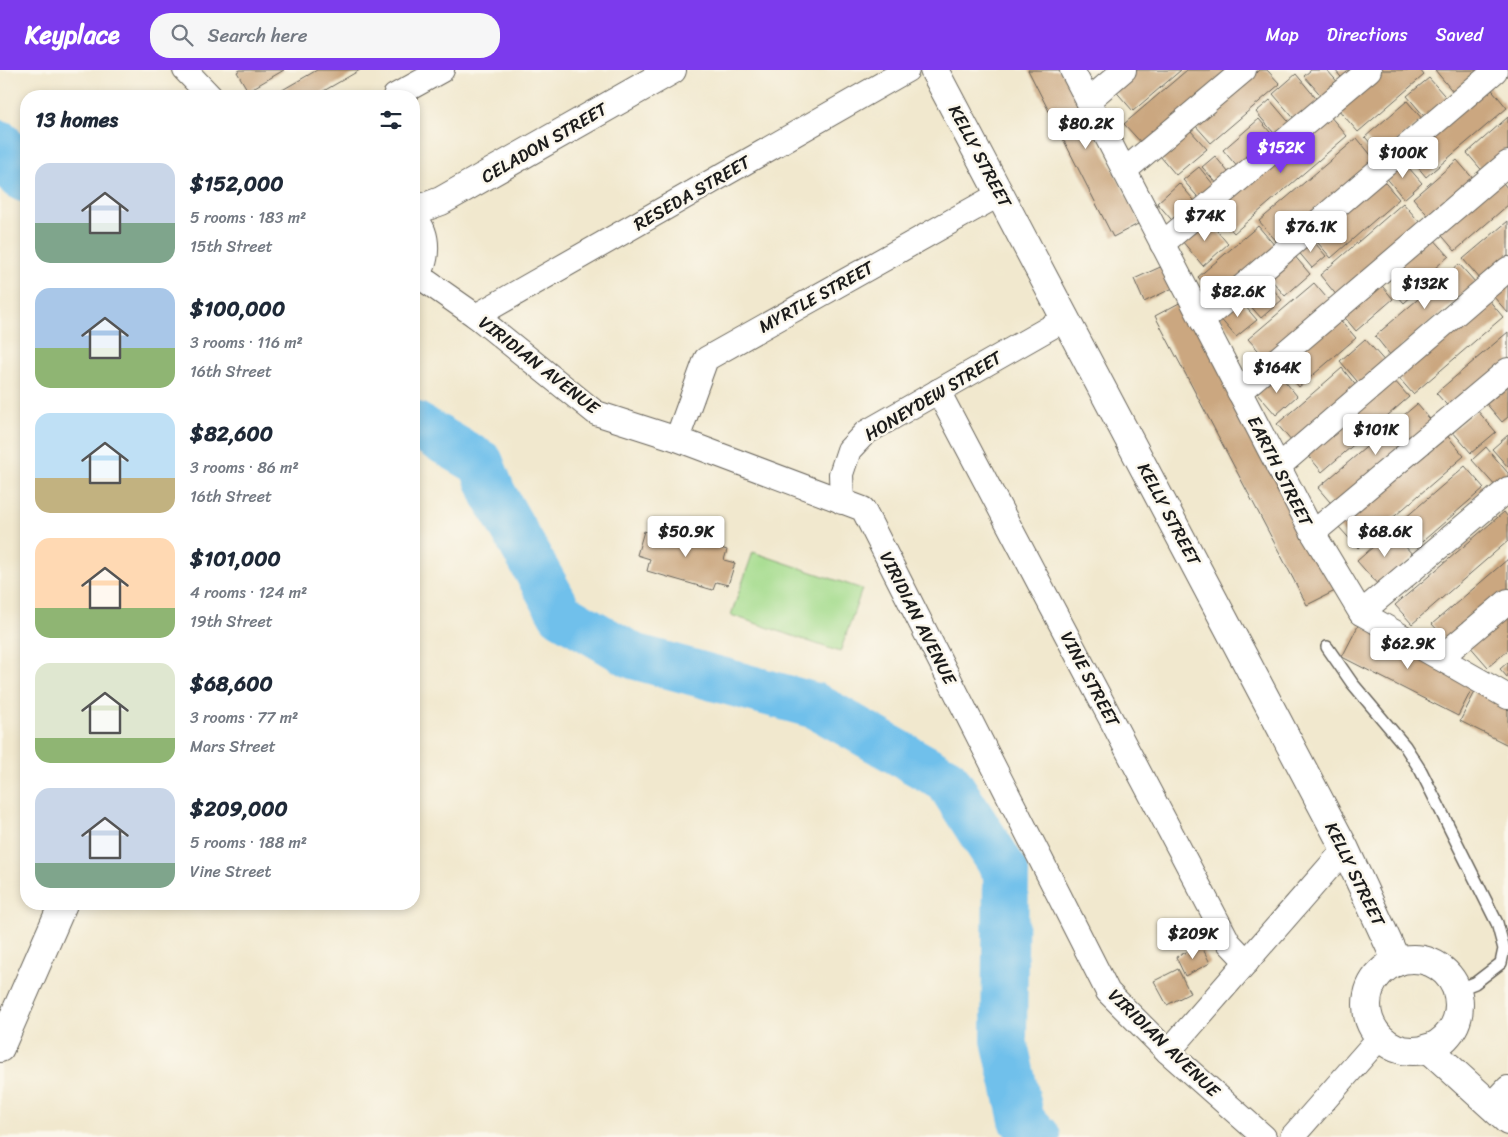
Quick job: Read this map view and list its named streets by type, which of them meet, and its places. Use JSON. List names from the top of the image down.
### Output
{
  "streets": {
    "street": [
      "CELADON STREET",
      "KELLY STREET",
      "RESEDA STREET",
      "MYRTLE STREET",
      "VIRIDIAN AVENUE",
      "HONEYDEW STREET",
      "EARTH STREET",
      "VINE STREET"
    ]
  },
  "crossings": [
    ["KELLY STREET", "MYRTLE STREET"],
    ["KELLY STREET", "HONEYDEW STREET"],
    ["RESEDA STREET", "VIRIDIAN AVENUE"],
    ["MYRTLE STREET", "VIRIDIAN AVENUE"],
    ["VIRIDIAN AVENUE", "HONEYDEW STREET"],
    ["HONEYDEW STREET", "VINE STREET"]
  ],
  "page": {
    "header": "Keyplace",
    "search": "Search here",
    "nav": ["Map", "Directions", "Saved"],
    "heading": "13 homes",
    "price": [
      "$80.2K",
      "$152K",
      "$100K",
      "$74K",
      "$76.1K",
      "$132K",
      "$82.6K",
      "$164K",
      "$101K",
      "$50.9K",
      "$68.6K",
      "$62.9K",
      "$209K"
    ],
    "list": [
      {
        "name": "$152,000",
        "note": "5 rooms · 183 m² · 15th Street"
      },
      {
        "name": "$100,000",
        "note": "3 rooms · 116 m² · 16th Street"
      },
      {
        "name": "$82,600",
        "note": "3 rooms · 86 m² · 16th Street"
      },
      {
        "name": "$101,000",
        "note": "4 rooms · 124 m² · 19th Street"
      },
      {
        "name": "$68,600",
        "note": "3 rooms · 77 m² · Mars Street"
      },
      {
        "name": "$209,000",
        "note": "5 rooms · 188 m² · Vine Street"
      }
    ]
  }
}
